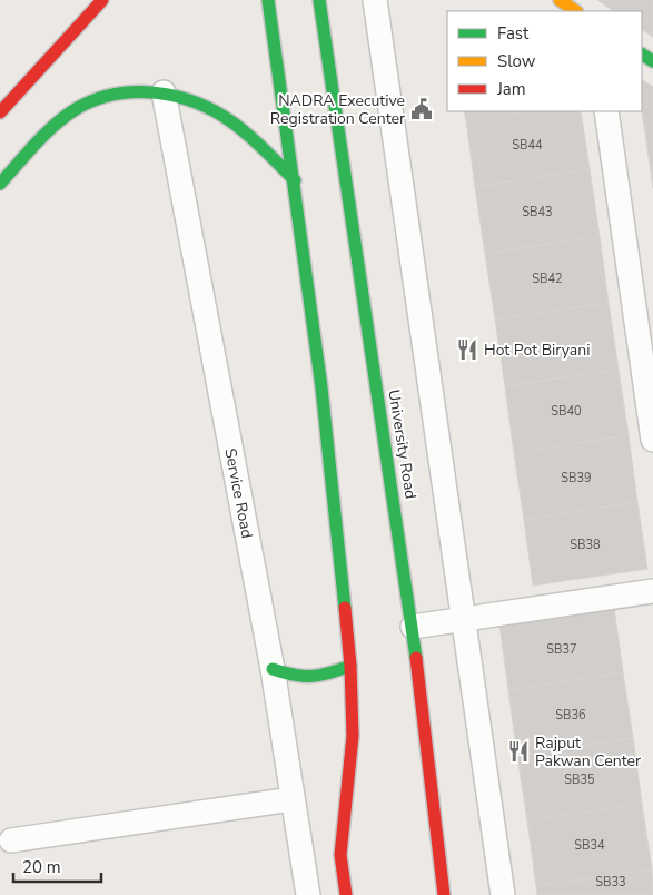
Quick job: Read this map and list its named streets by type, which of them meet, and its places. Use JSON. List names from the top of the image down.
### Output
{
  "streets": {
    "main road": ["University Road"],
    "street": ["Service Road"]
  },
  "places": {
    "public building": ["NADRA Executive Registration Center"],
    "restaurant": ["Hot Pot Biryani", "Rajput Pakwan Center"]
  },
  "house_numbers": [
    "SB44",
    "SB43",
    "SB42",
    "SB40",
    "SB39",
    "SB38",
    "SB37",
    "SB36",
    "SB35",
    "SB34",
    "SB33"
  ],
  "legend": ["Fast", "Slow", "Jam"],
  "scale_bar": "20 m"
}
